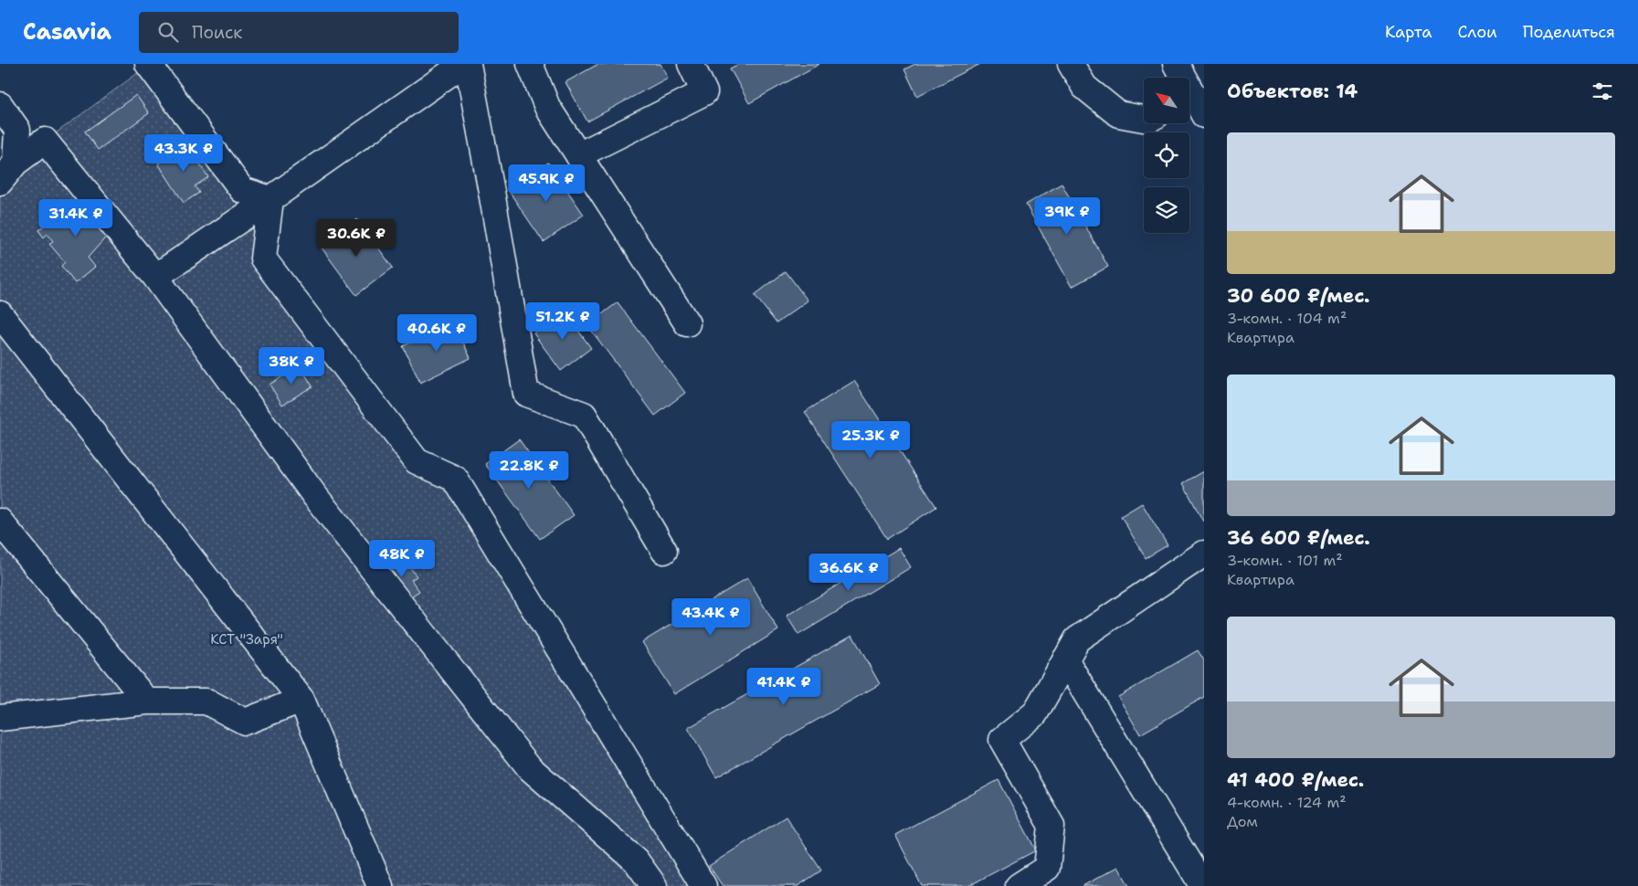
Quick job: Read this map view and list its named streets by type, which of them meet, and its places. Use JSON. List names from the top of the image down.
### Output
{
  "parks": ["КСТ \"Заря\""],
  "north": "top left",
  "page": {
    "header": "Casavia",
    "search": "Поиск",
    "nav": ["Карта", "Слои", "Поделиться"],
    "heading": "Объектов: 14",
    "list": [
      {
        "name": "30 600 ₽/мес.",
        "note": "3-комн. · 104 m² · Квартира"
      },
      {
        "name": "36 600 ₽/мес.",
        "note": "3-комн. · 101 m² · Квартира"
      },
      {
        "name": "41 400 ₽/мес.",
        "note": "4-комн. · 124 m² · Дом"
      }
    ],
    "price": [
      "43.3K ₽",
      "45.9K ₽",
      "39K ₽",
      "31.4K ₽",
      "30.6K ₽",
      "51.2K ₽",
      "40.6K ₽",
      "38K ₽",
      "25.3K ₽",
      "22.8K ₽",
      "48K ₽",
      "36.6K ₽",
      "43.4K ₽",
      "41.4K ₽"
    ]
  }
}
